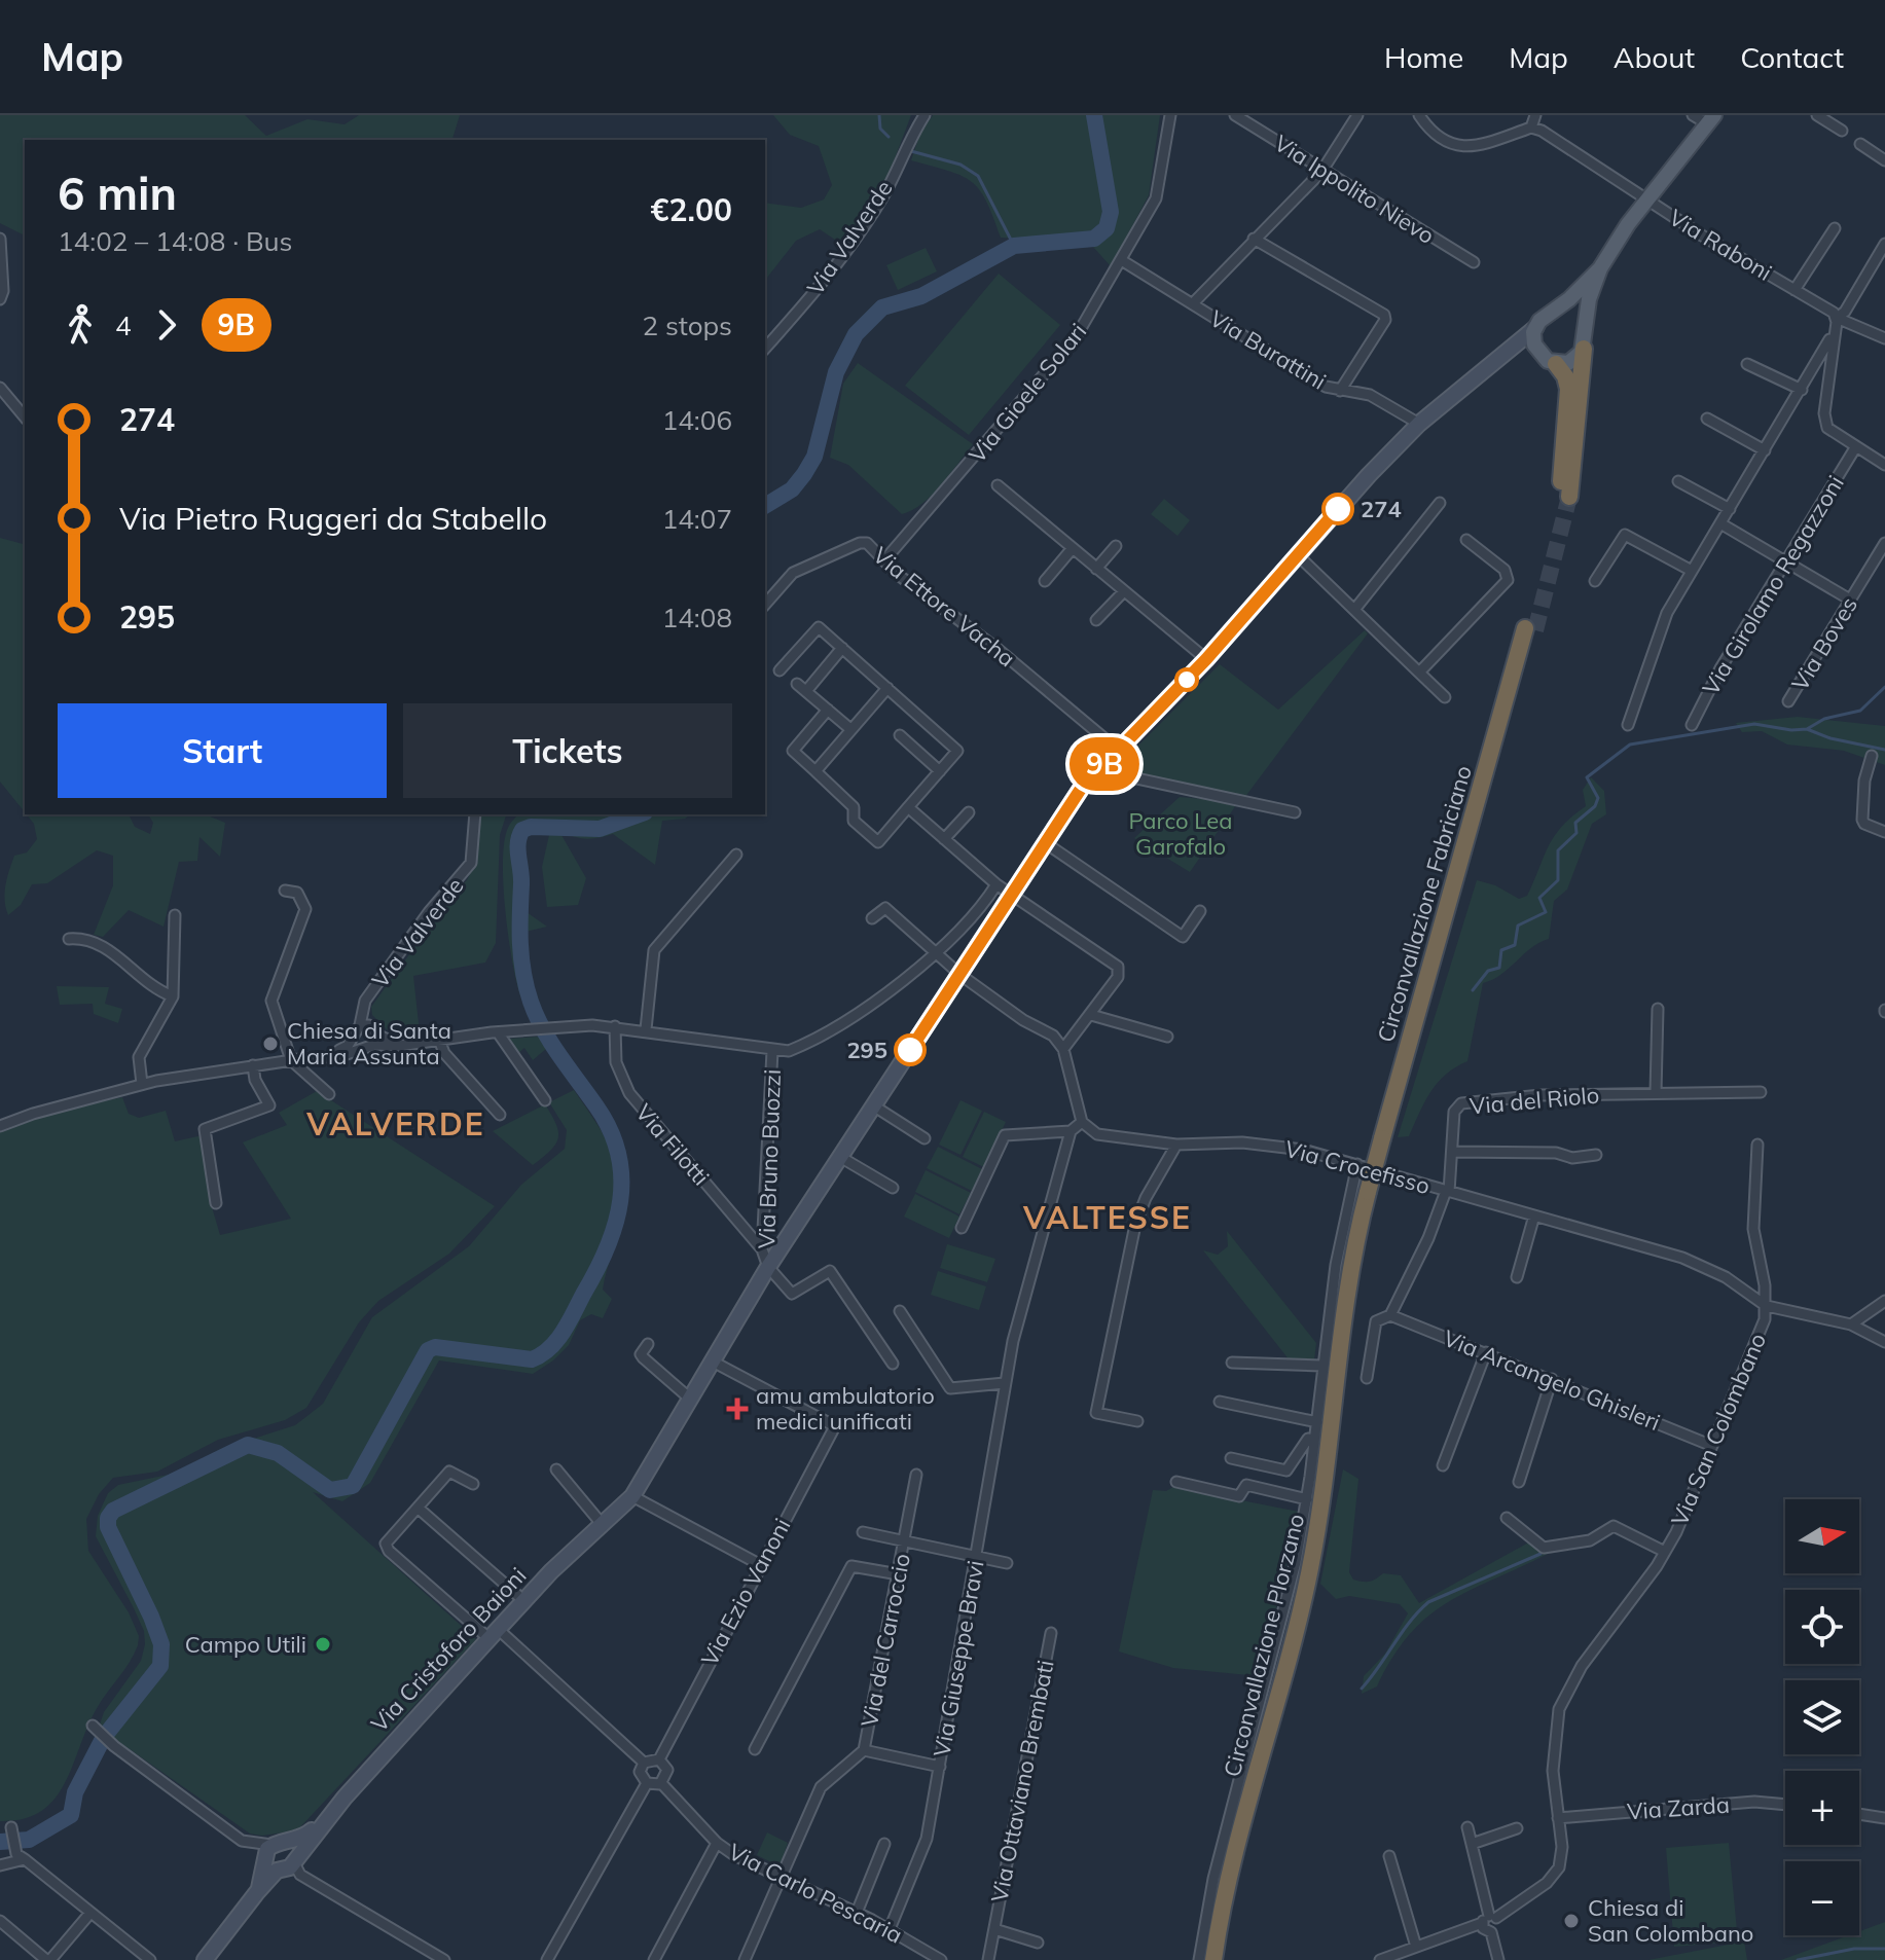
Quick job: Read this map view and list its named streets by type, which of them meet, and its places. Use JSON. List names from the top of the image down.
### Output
{
  "streets": {
    "highway": ["Circonvallazione Fabriciano", "Circonvallazione Plorzano"],
    "street": [
      "Via Ippolito Nievo",
      "Via Valverde",
      "Via Raboni",
      "Via Burattini",
      "Via Gioele Solari",
      "Via Girolamo Regazzoni",
      "Via Ettore Vacha",
      "Via Boves",
      "Via del Riolo",
      "Via Filotti",
      "Via Bruno Buozzi",
      "Via Crocefisso",
      "Via Arcangelo Ghisleri",
      "Via San Colombano",
      "Via Ezio Vanoni",
      "Via del Carroccio",
      "Via Cristoforo Baioni",
      "Via Giuseppe Bravi",
      "Via Ottaviano Brembati",
      "Via Zarda",
      "Via Carlo Pescaria"
    ]
  },
  "crossings": [
    ["Via Burattini", "Via Gioele Solari"],
    ["Via Burattini", "Via Cristoforo Baioni"],
    ["Via Gioele Solari", "Via Ettore Vacha"],
    ["Via Ettore Vacha", "Via Cristoforo Baioni"],
    ["Circonvallazione Fabriciano", "Circonvallazione Plorzano"],
    ["Via del Riolo", "Via Crocefisso"],
    ["Via Filotti", "Via Bruno Buozzi"],
    ["Via Bruno Buozzi", "Via Cristoforo Baioni"],
    ["Via Crocefisso", "Via San Colombano"],
    ["Via Arcangelo Ghisleri", "Via San Colombano"],
    ["Via San Colombano", "Via Zarda"],
    ["Via Ezio Vanoni", "Via Cristoforo Baioni"],
    ["Via Ezio Vanoni", "Via Carlo Pescaria"],
    ["Via del Carroccio", "Via Carlo Pescaria"],
    ["Via Giuseppe Bravi", "Via Carlo Pescaria"]
  ],
  "districts": ["VALVERDE", "VALTESSE"],
  "parks": ["Parco Lea Garofalo"],
  "places": {
    "other": [
      "274",
      "Chiesa di Santa Maria Assunta",
      "295",
      "Campo Utili",
      "Chiesa di San Colombano"
    ],
    "health": ["amu ambulatorio medici unificati"]
  },
  "lines": ["bus line 9B"],
  "north": "right",
  "page": {
    "header": "Map",
    "nav": [
      "Home",
      "Map",
      "About",
      "Contact"
    ],
    "on_map": "9B",
    "heading": ["6 min", "14:02 – 14:08 · Bus", "€2.00"],
    "legs": ["4", "9B", "2 stops"],
    "list": [
      {
        "name": "274",
        "value": "14:06"
      },
      {
        "name": "Via Pietro Ruggeri da Stabello",
        "value": "14:07"
      },
      {
        "name": "295",
        "value": "14:08"
      }
    ],
    "buttons": ["Start", "Tickets"],
    "map_buttons": ["+", "−"]
  }
}
